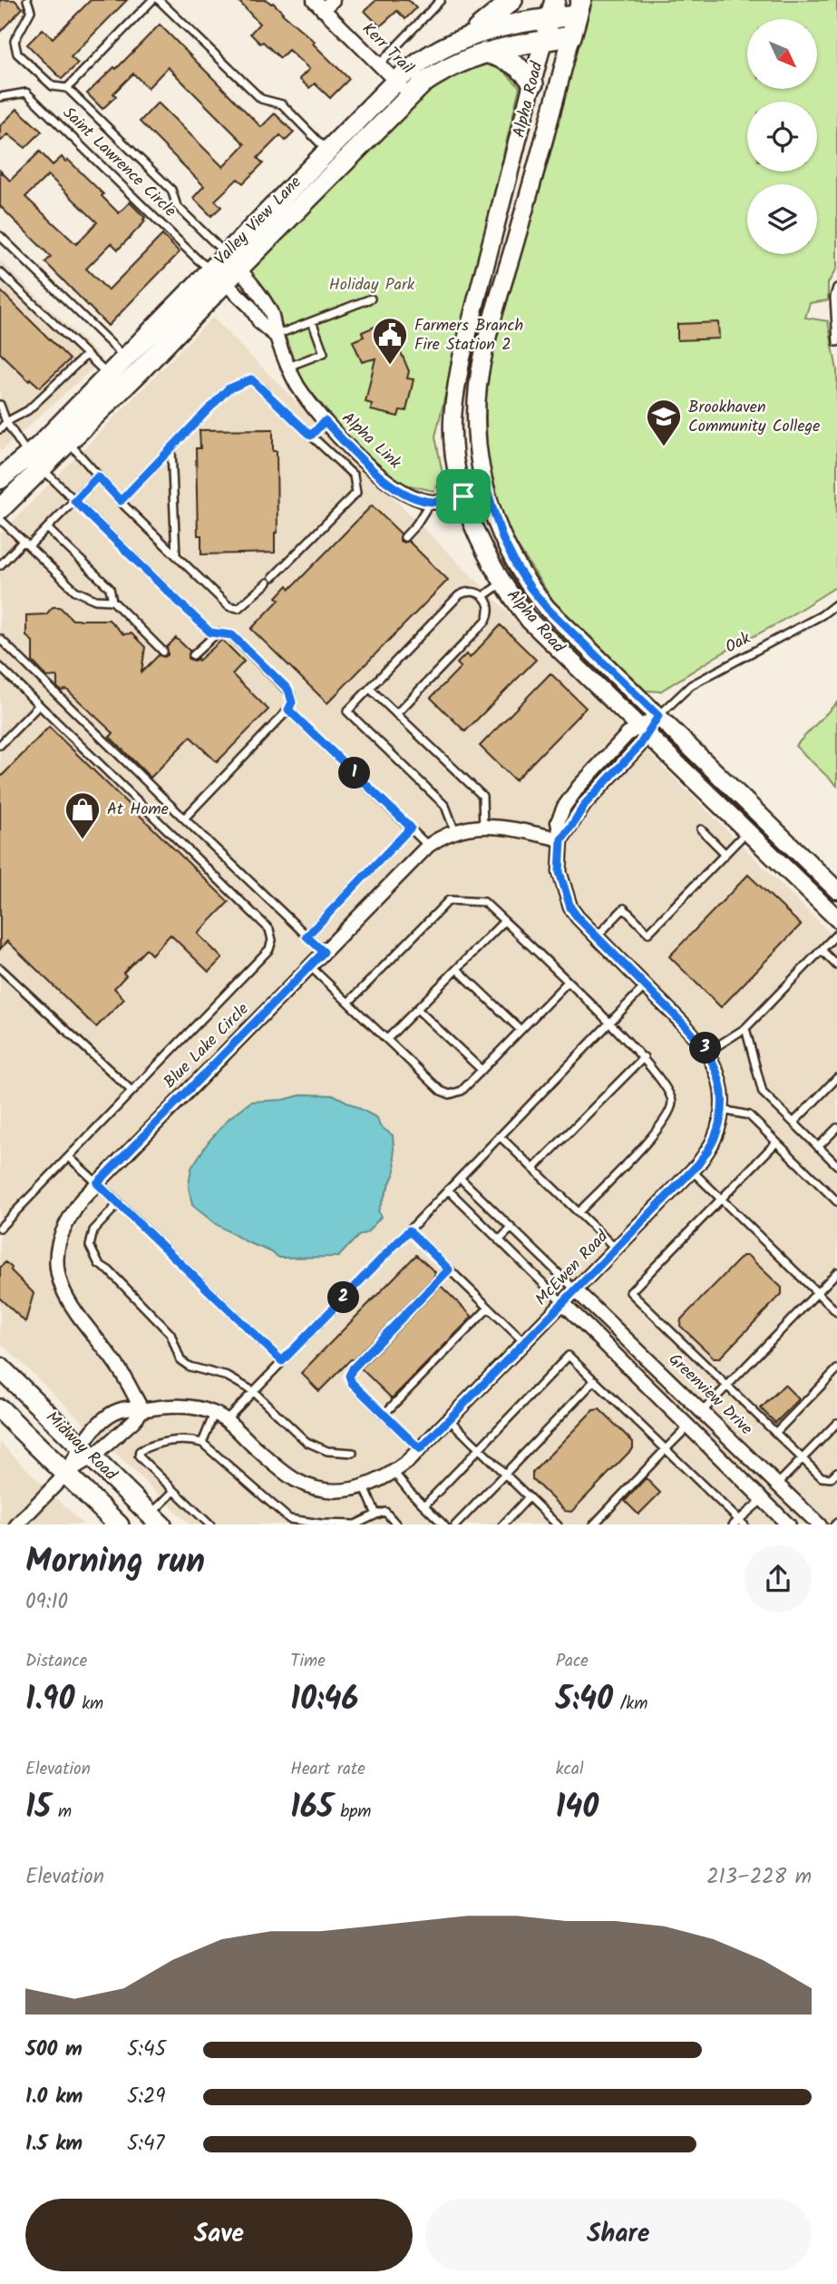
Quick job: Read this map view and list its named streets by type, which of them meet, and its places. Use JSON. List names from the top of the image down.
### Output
{
  "streets": {
    "main road": ["Valley View Lane", "Midway Road"],
    "street": [
      "Kerr Trail",
      "Alpha Road",
      "Alpha Link",
      "Blue Lake Circle",
      "McEwen Road",
      "Greenview Drive"
    ],
    "lane": ["Saint Lawrence Circle", "Oak"]
  },
  "crossings": [
    ["Kerr Trail", "Valley View Lane"],
    ["Alpha Road", "Valley View Lane"],
    ["Alpha Road", "Oak"],
    ["Saint Lawrence Circle", "Valley View Lane"],
    ["Saint Lawrence Circle", "Alpha Link"],
    ["Valley View Lane", "Alpha Link"],
    ["Blue Lake Circle", "McEwen Road"],
    ["McEwen Road", "Greenview Drive"]
  ],
  "parks": ["Holiday Park"],
  "places": {
    "public building": ["Farmers Branch Fire Station 2"],
    "school or university": ["Brookhaven Community College"],
    "shop": ["At Home"]
  },
  "north": "bottom right",
  "page": {
    "pins": ["1", "3", "2"],
    "heading": ["Morning run", "09:10"],
    "stats": [
      ["Distance", "1.90 km"],
      ["Time", "10:46"],
      ["Pace", "5:40 /km"],
      ["Elevation", "15 m"],
      ["Heart rate", "165 bpm"],
      ["kcal", "140"]
    ],
    "chart": ["Elevation", "213–228 m"],
    "list": [
      {
        "name": "500 m",
        "note": "5:45"
      },
      {
        "name": "1.0 km",
        "note": "5:29"
      },
      {
        "name": "1.5 km",
        "note": "5:47"
      }
    ],
    "buttons": ["Save", "Share"]
  }
}
